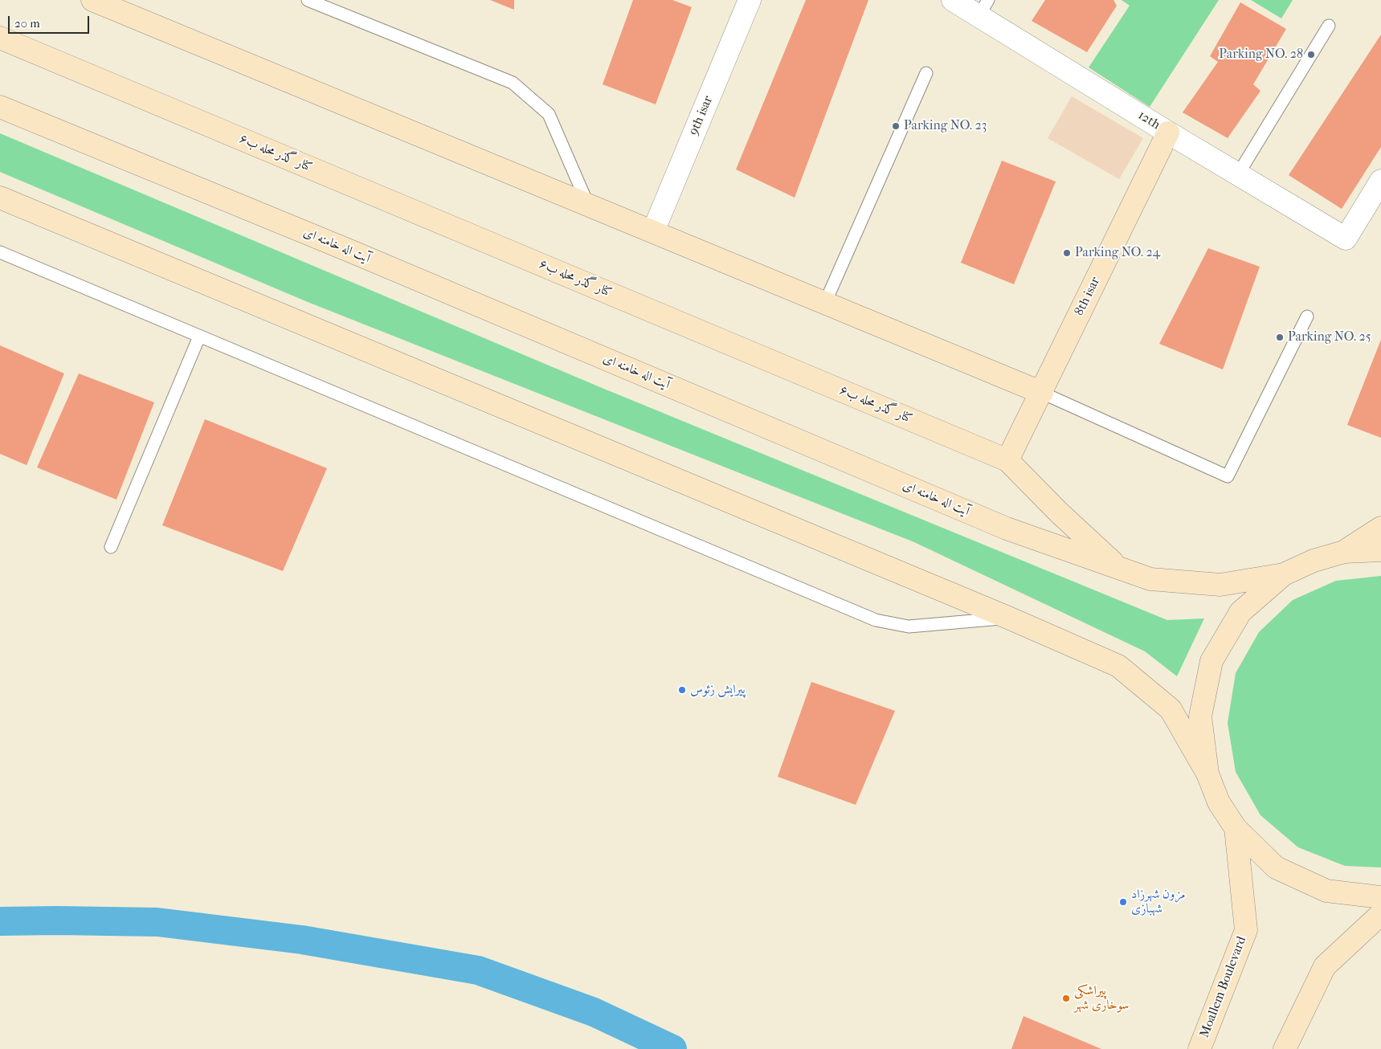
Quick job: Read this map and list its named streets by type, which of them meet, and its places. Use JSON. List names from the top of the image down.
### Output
{
  "streets": {
    "main road": [
      "کنار گذر محله ب۶",
      "آیت اله خامنه ای",
      "8th isar",
      "Moallem Boulevard"
    ],
    "street": ["9th isar", "12th"]
  },
  "crossings": [
    ["12th", "8th isar"],
    ["کنار گذر محله ب۶", "آیت اله خامنه ای"],
    ["کنار گذر محله ب۶", "8th isar"]
  ],
  "places": [
    "Parking NO. 28",
    "Parking NO. 23",
    "Parking NO. 24",
    "Parking NO. 25",
    "پیرایش زئوس",
    "مزون شهرزاد شهبازی",
    "پیراشکی سوخاری شهر"
  ],
  "scale_bar": "20 m"
}
